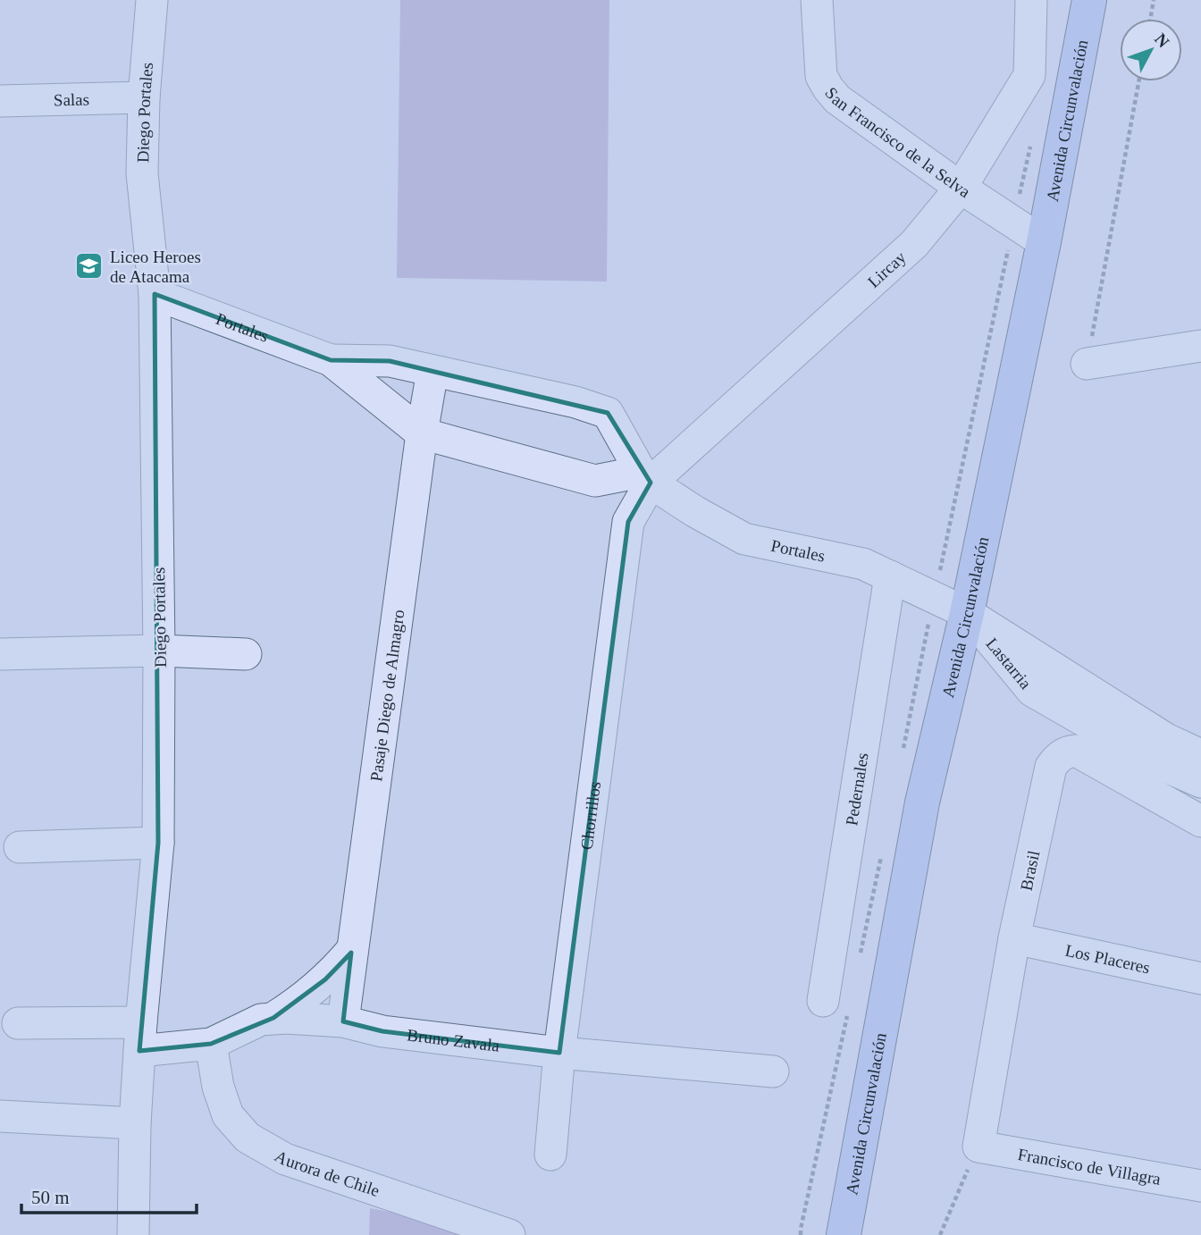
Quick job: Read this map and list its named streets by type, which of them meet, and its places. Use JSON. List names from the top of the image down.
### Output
{
  "streets": {
    "main road": ["Avenida Circunvalación"],
    "street": [
      "Salas",
      "Diego Portales",
      "San Francisco de la Selva",
      "Lircay",
      "Portales",
      "Lastarria",
      "Pasaje Diego de Almagro",
      "Pedernales",
      "Chorrillos",
      "Brasil",
      "Los Placeres",
      "Bruno Zavala",
      "Francisco de Villagra",
      "Aurora de Chile"
    ]
  },
  "crossings": [
    ["Salas", "Diego Portales"],
    ["Diego Portales", "Portales"],
    ["Diego Portales", "Bruno Zavala"],
    ["Avenida Circunvalación", "San Francisco de la Selva"],
    ["Avenida Circunvalación", "Portales"],
    ["Avenida Circunvalación", "Lastarria"],
    ["San Francisco de la Selva", "Lircay"],
    ["Lircay", "Portales"],
    ["Lircay", "Chorrillos"],
    ["Portales", "Lastarria"],
    ["Portales", "Pasaje Diego de Almagro"],
    ["Portales", "Pedernales"],
    ["Portales", "Chorrillos"],
    ["Pasaje Diego de Almagro", "Bruno Zavala"],
    ["Chorrillos", "Bruno Zavala"],
    ["Brasil", "Los Placeres"],
    ["Brasil", "Francisco de Villagra"],
    ["Bruno Zavala", "Aurora de Chile"]
  ],
  "places": {
    "school or university": ["Liceo Heroes de Atacama"]
  },
  "scale_bar": "50 m",
  "north": "top right"
}
